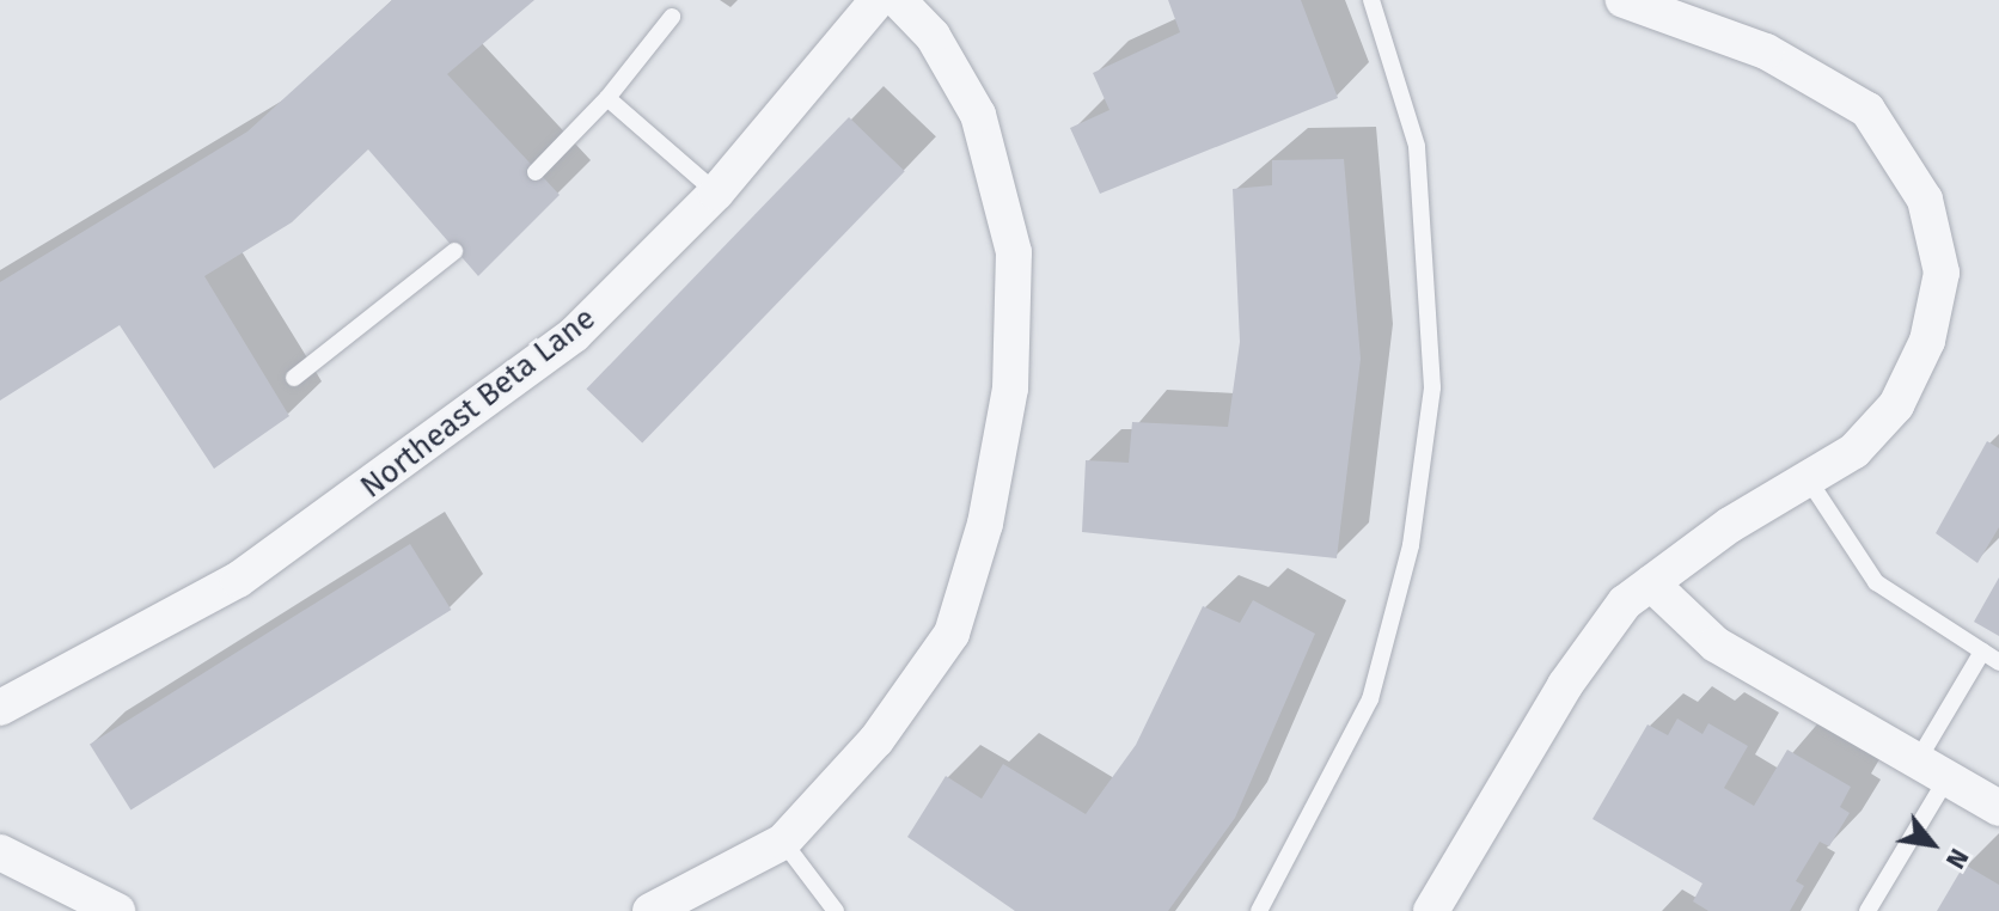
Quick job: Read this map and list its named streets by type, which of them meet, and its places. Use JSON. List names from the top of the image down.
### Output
{
  "streets": {
    "street": ["Northeast Beta Lane"]
  },
  "north": "bottom right"
}
